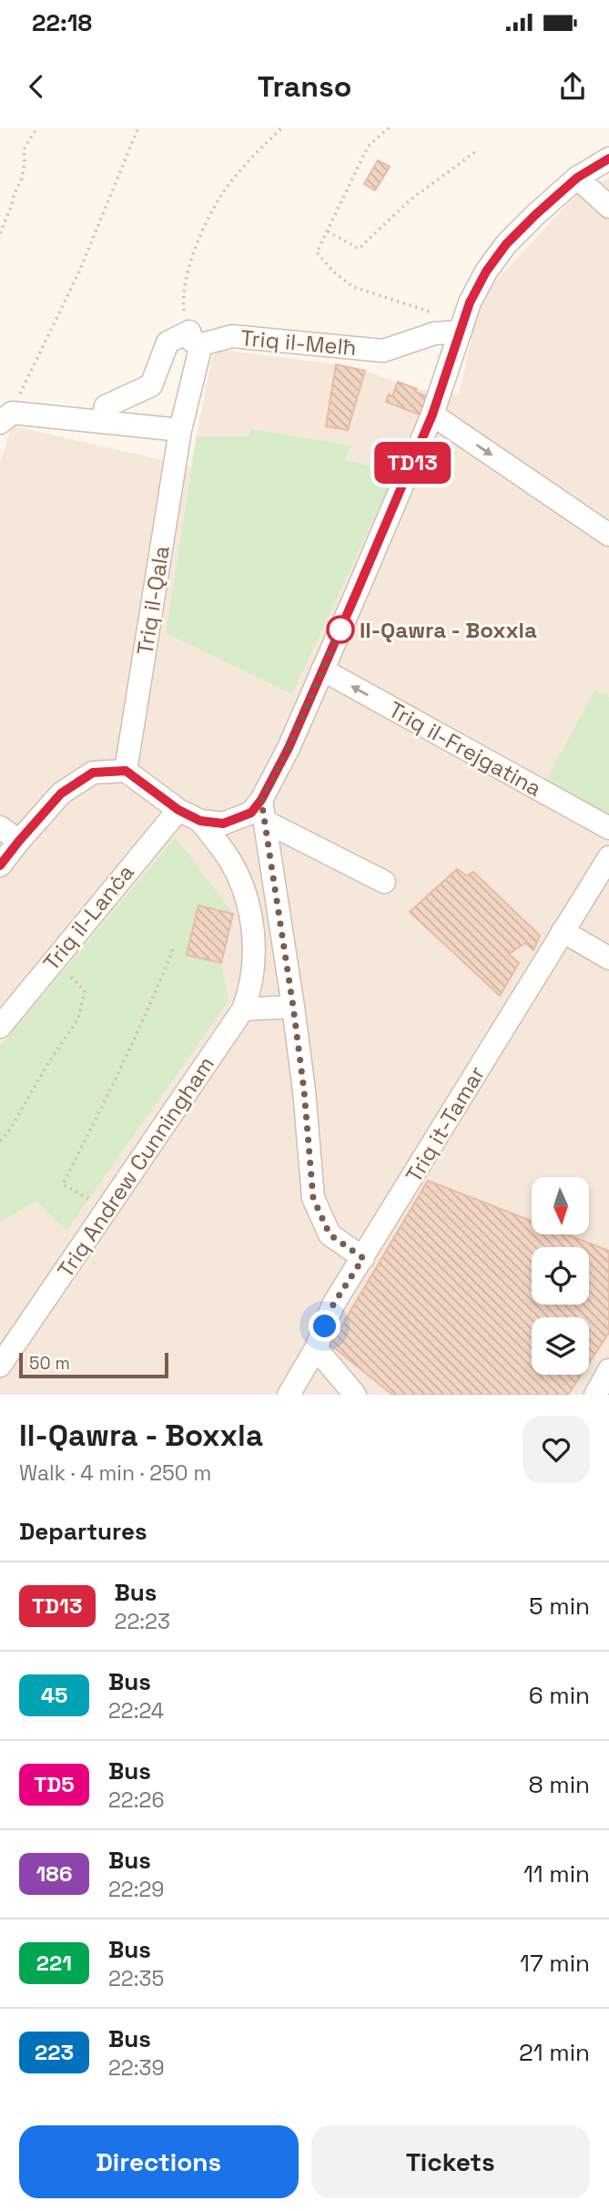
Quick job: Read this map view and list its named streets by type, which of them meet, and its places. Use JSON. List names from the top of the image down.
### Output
{
  "streets": {
    "street": [
      "Triq il-Melħ",
      "Triq il-Qala",
      "Triq il-Frejgatina",
      "Triq il-Lanċa",
      "Triq it-Tamar",
      "Triq Andrew Cunningham"
    ]
  },
  "places": ["Il-Qawra - Boxxla"],
  "lines": ["bus line TD13"],
  "scale_bar": "50 m",
  "north": "bottom",
  "page": {
    "status": "22:18",
    "header": "Transo",
    "on_map": "TD13",
    "scale": "50 m",
    "heading": [
      ["Il-Qawra - Boxxla", "Walk · 4 min · 250 m"],
      "Departures"
    ],
    "list": [
      {
        "mark": "TD13",
        "name": "Bus",
        "note": "22:23",
        "value": "5 min"
      },
      {
        "mark": "45",
        "name": "Bus",
        "note": "22:24",
        "value": "6 min"
      },
      {
        "mark": "TD5",
        "name": "Bus",
        "note": "22:26",
        "value": "8 min"
      },
      {
        "mark": "186",
        "name": "Bus",
        "note": "22:29",
        "value": "11 min"
      },
      {
        "mark": "221",
        "name": "Bus",
        "note": "22:35",
        "value": "17 min"
      },
      {
        "mark": "223",
        "name": "Bus",
        "note": "22:39",
        "value": "21 min"
      }
    ],
    "buttons": ["Directions", "Tickets"]
  }
}
